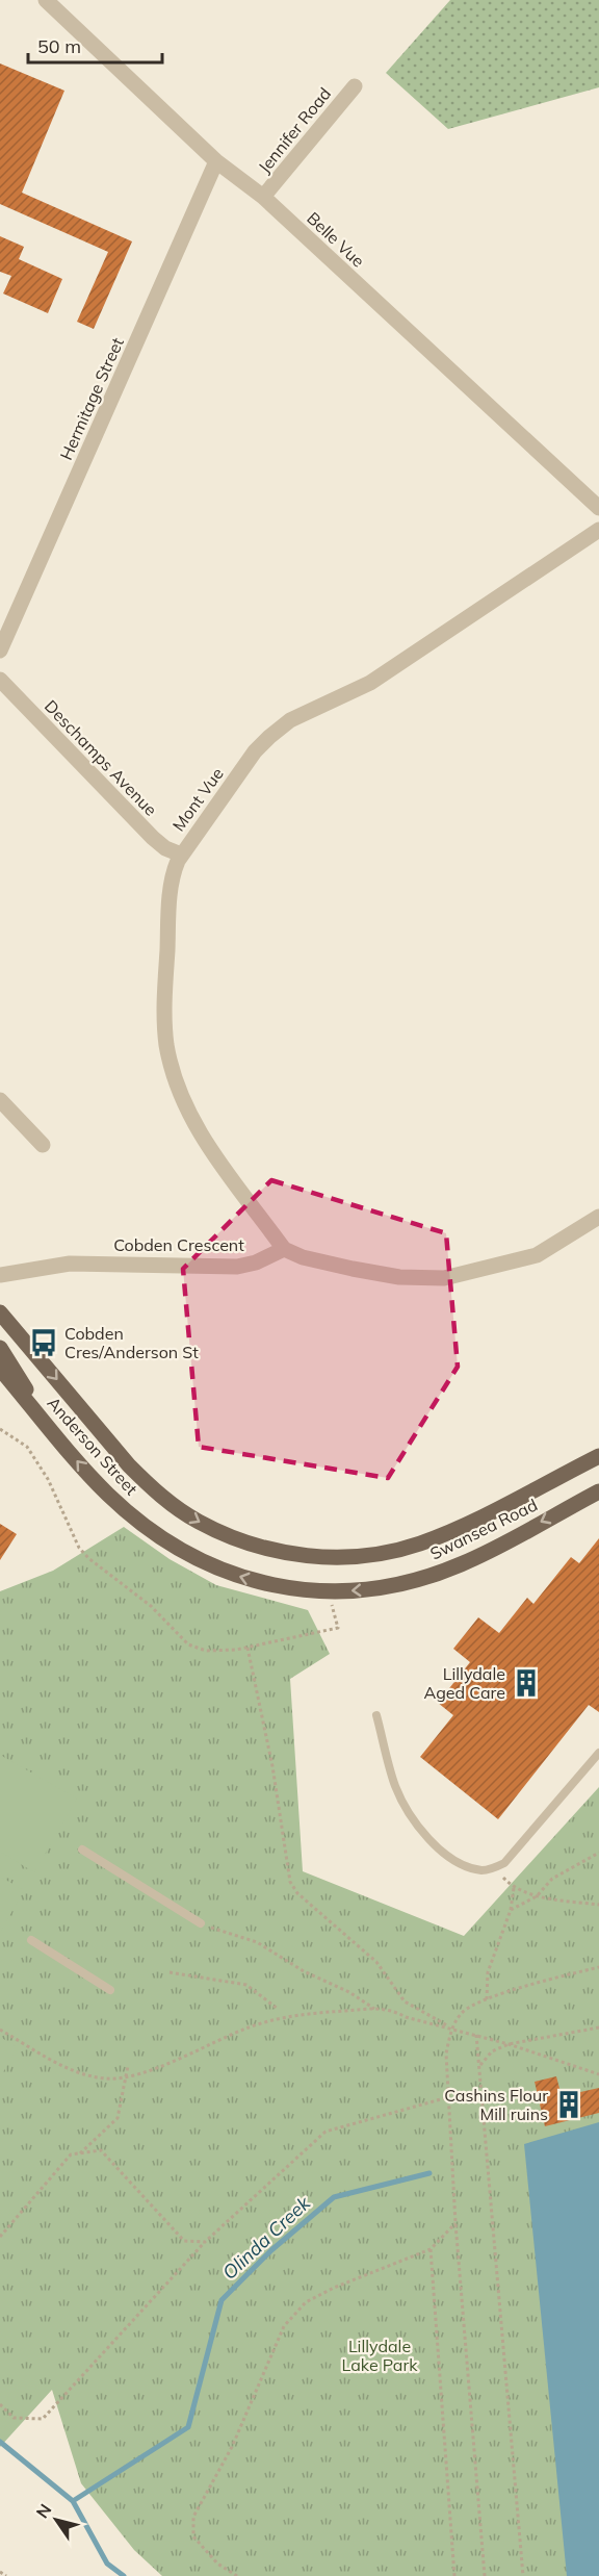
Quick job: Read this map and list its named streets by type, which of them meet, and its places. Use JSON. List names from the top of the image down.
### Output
{
  "streets": {
    "main road": ["Anderson Street", "Swansea Road"],
    "street": [
      "Jennifer Road",
      "Belle Vue",
      "Hermitage Street",
      "Deschamps Avenue",
      "Mont Vue",
      "Cobden Crescent"
    ]
  },
  "crossings": [
    ["Jennifer Road", "Belle Vue"],
    ["Belle Vue", "Hermitage Street"],
    ["Deschamps Avenue", "Mont Vue"],
    ["Mont Vue", "Cobden Crescent"],
    ["Anderson Street", "Swansea Road"]
  ],
  "water": ["Olinda Creek"],
  "parks": ["Lillydale Lake Park"],
  "places": {
    "bus stop": ["Cobden Cres/Anderson St"],
    "building": ["Lillydale Aged Care", "Cashins Flour Mill ruins"]
  },
  "scale_bar": "50 m",
  "north": "top left"
}
